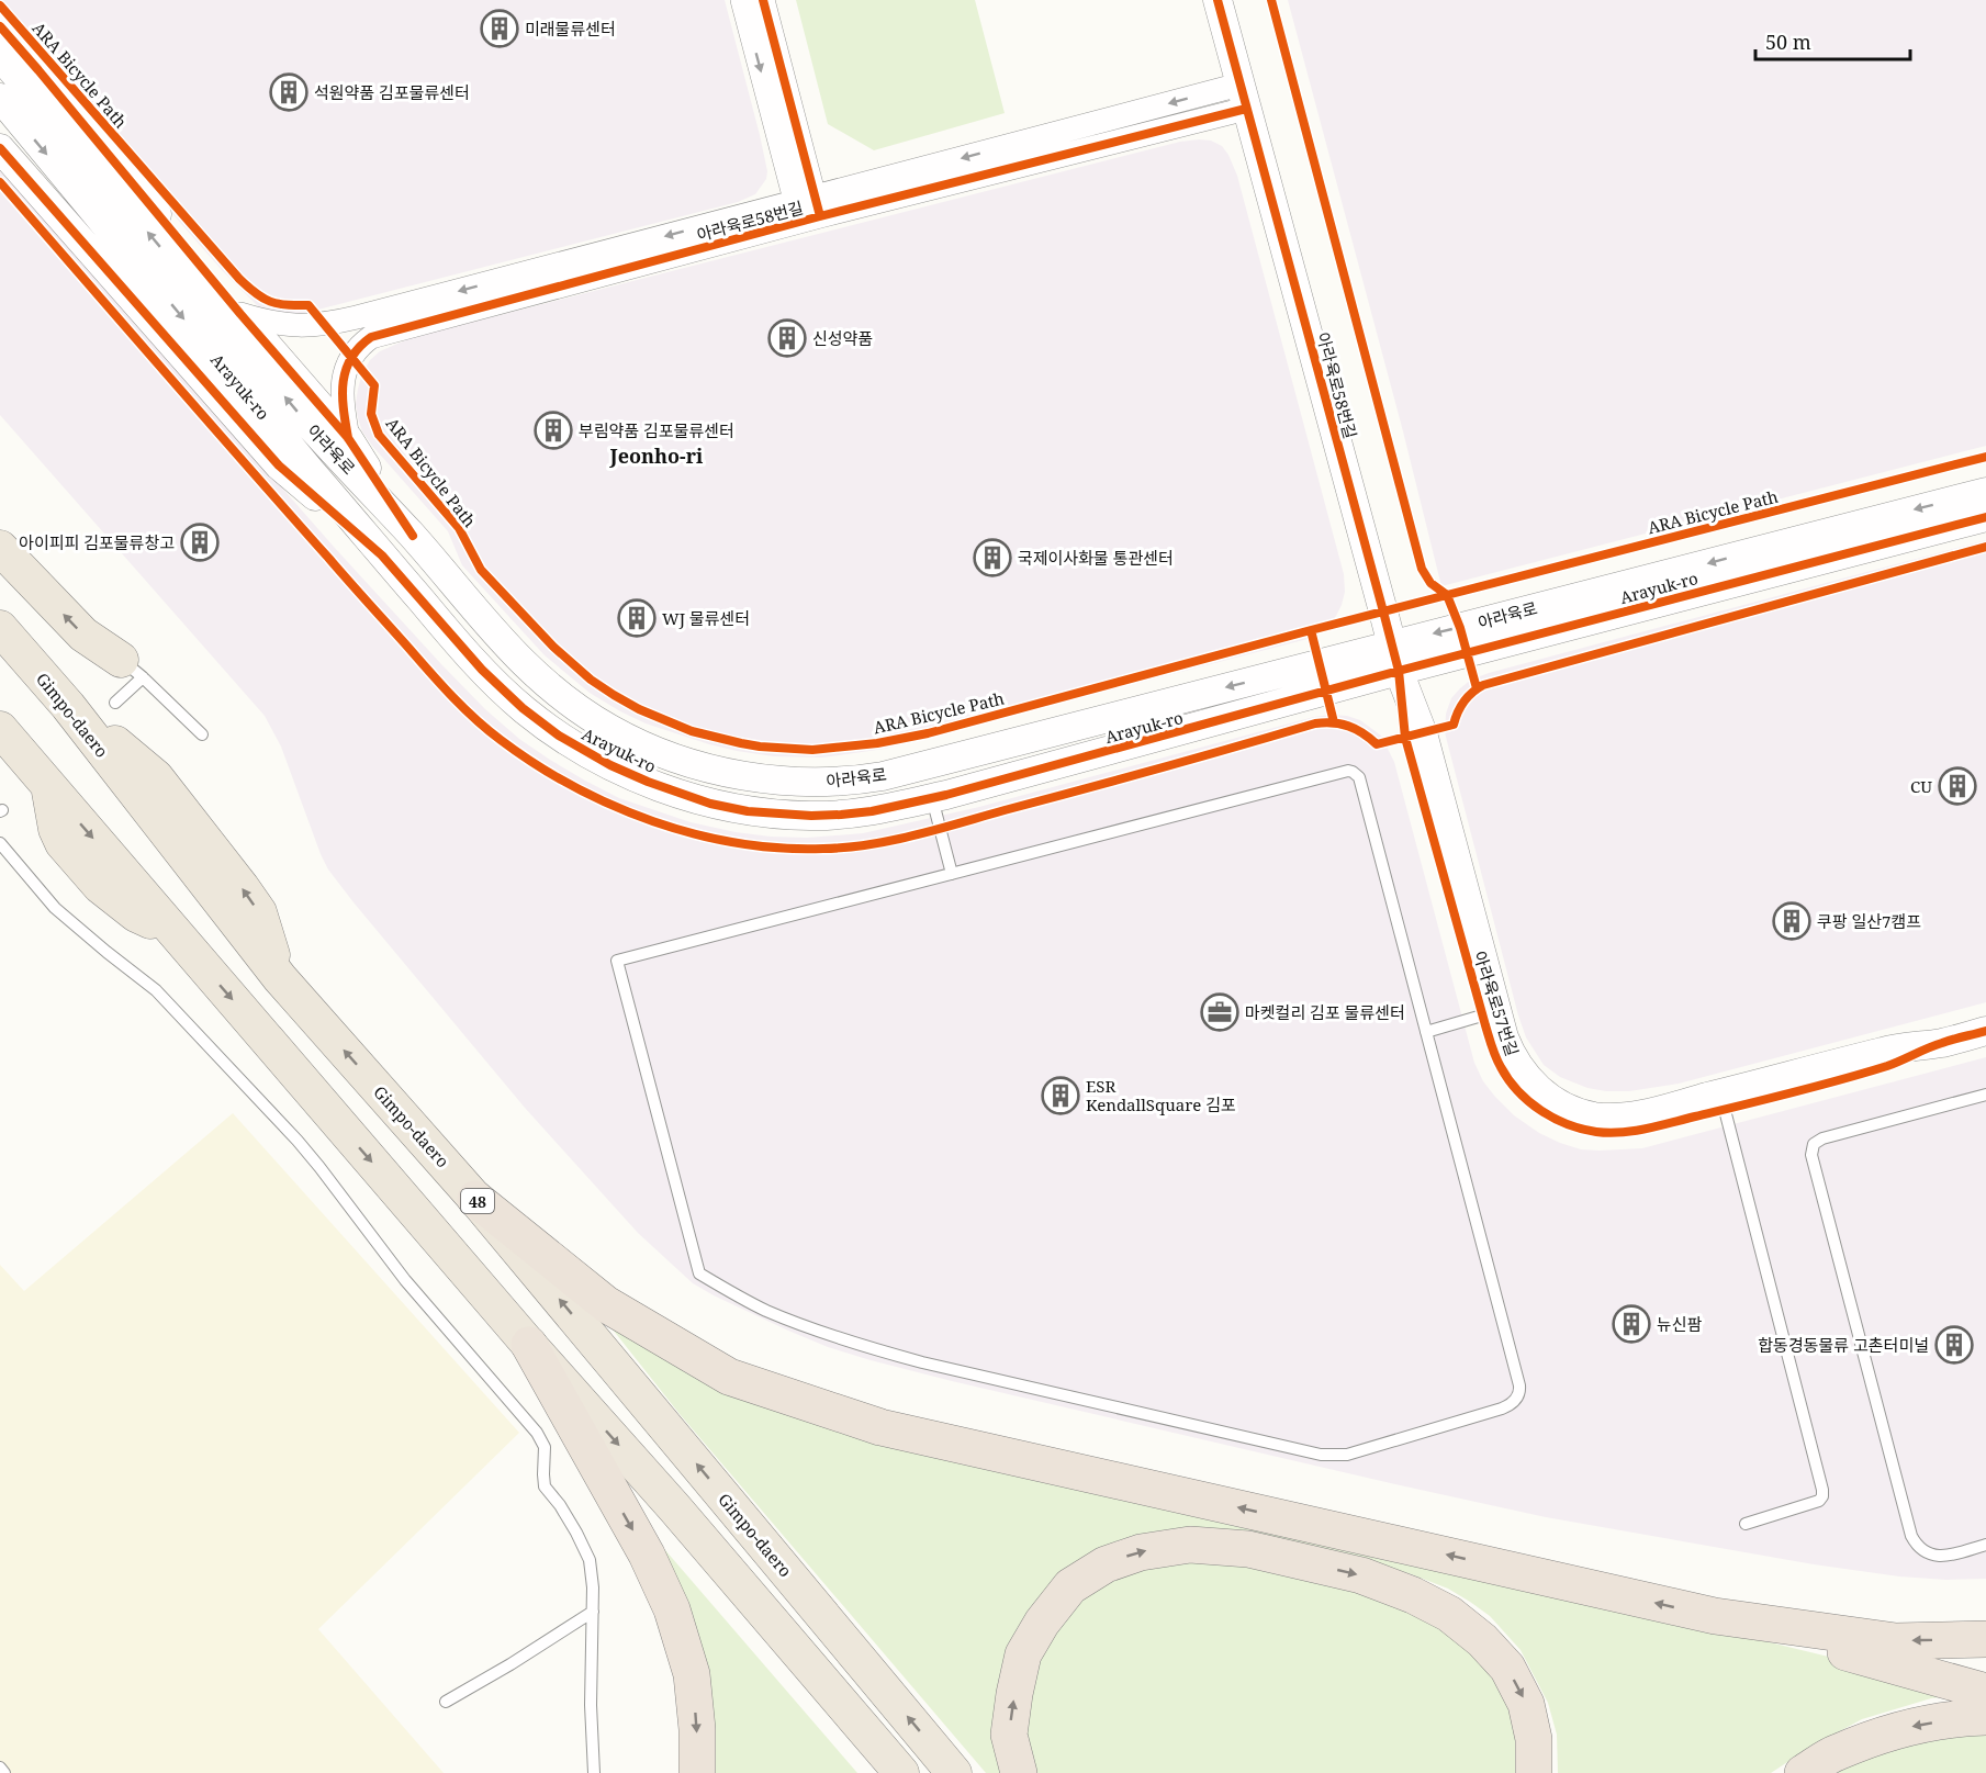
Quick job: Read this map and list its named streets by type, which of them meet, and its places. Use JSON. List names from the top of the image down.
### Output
{
  "streets": {
    "main road": ["Gimpo-daero", "48"],
    "street": [
      "아라육로58번길",
      "Arayuk-ro",
      "아라육로",
      "아라육로57번길"
    ],
    "cycle path": ["ARA Bicycle Path"]
  },
  "crossings": [
    ["아라육로58번길", "Arayuk-ro"],
    ["아라육로58번길", "아라육로"],
    ["아라육로58번길", "아라육로57번길"],
    ["Arayuk-ro", "아라육로57번길"]
  ],
  "one_way": ["아라육로"],
  "districts": ["Jeonho-ri"],
  "places": {
    "building": [
      "미래물류센터",
      "석원약품 김포물류센터",
      "신성약품",
      "부림약품 김포물류센터",
      "아이피피 김포물류창고",
      "국제이사화물 통관센터",
      "WJ 물류센터",
      "CU",
      "쿠팡 일산7캠프",
      "ESR KendallSquare 김포",
      "뉴신팜",
      "합동경동물류 고촌터미널"
    ],
    "office": ["마켓컬리 김포 물류센터"]
  },
  "scale_bar": "50 m"
}
